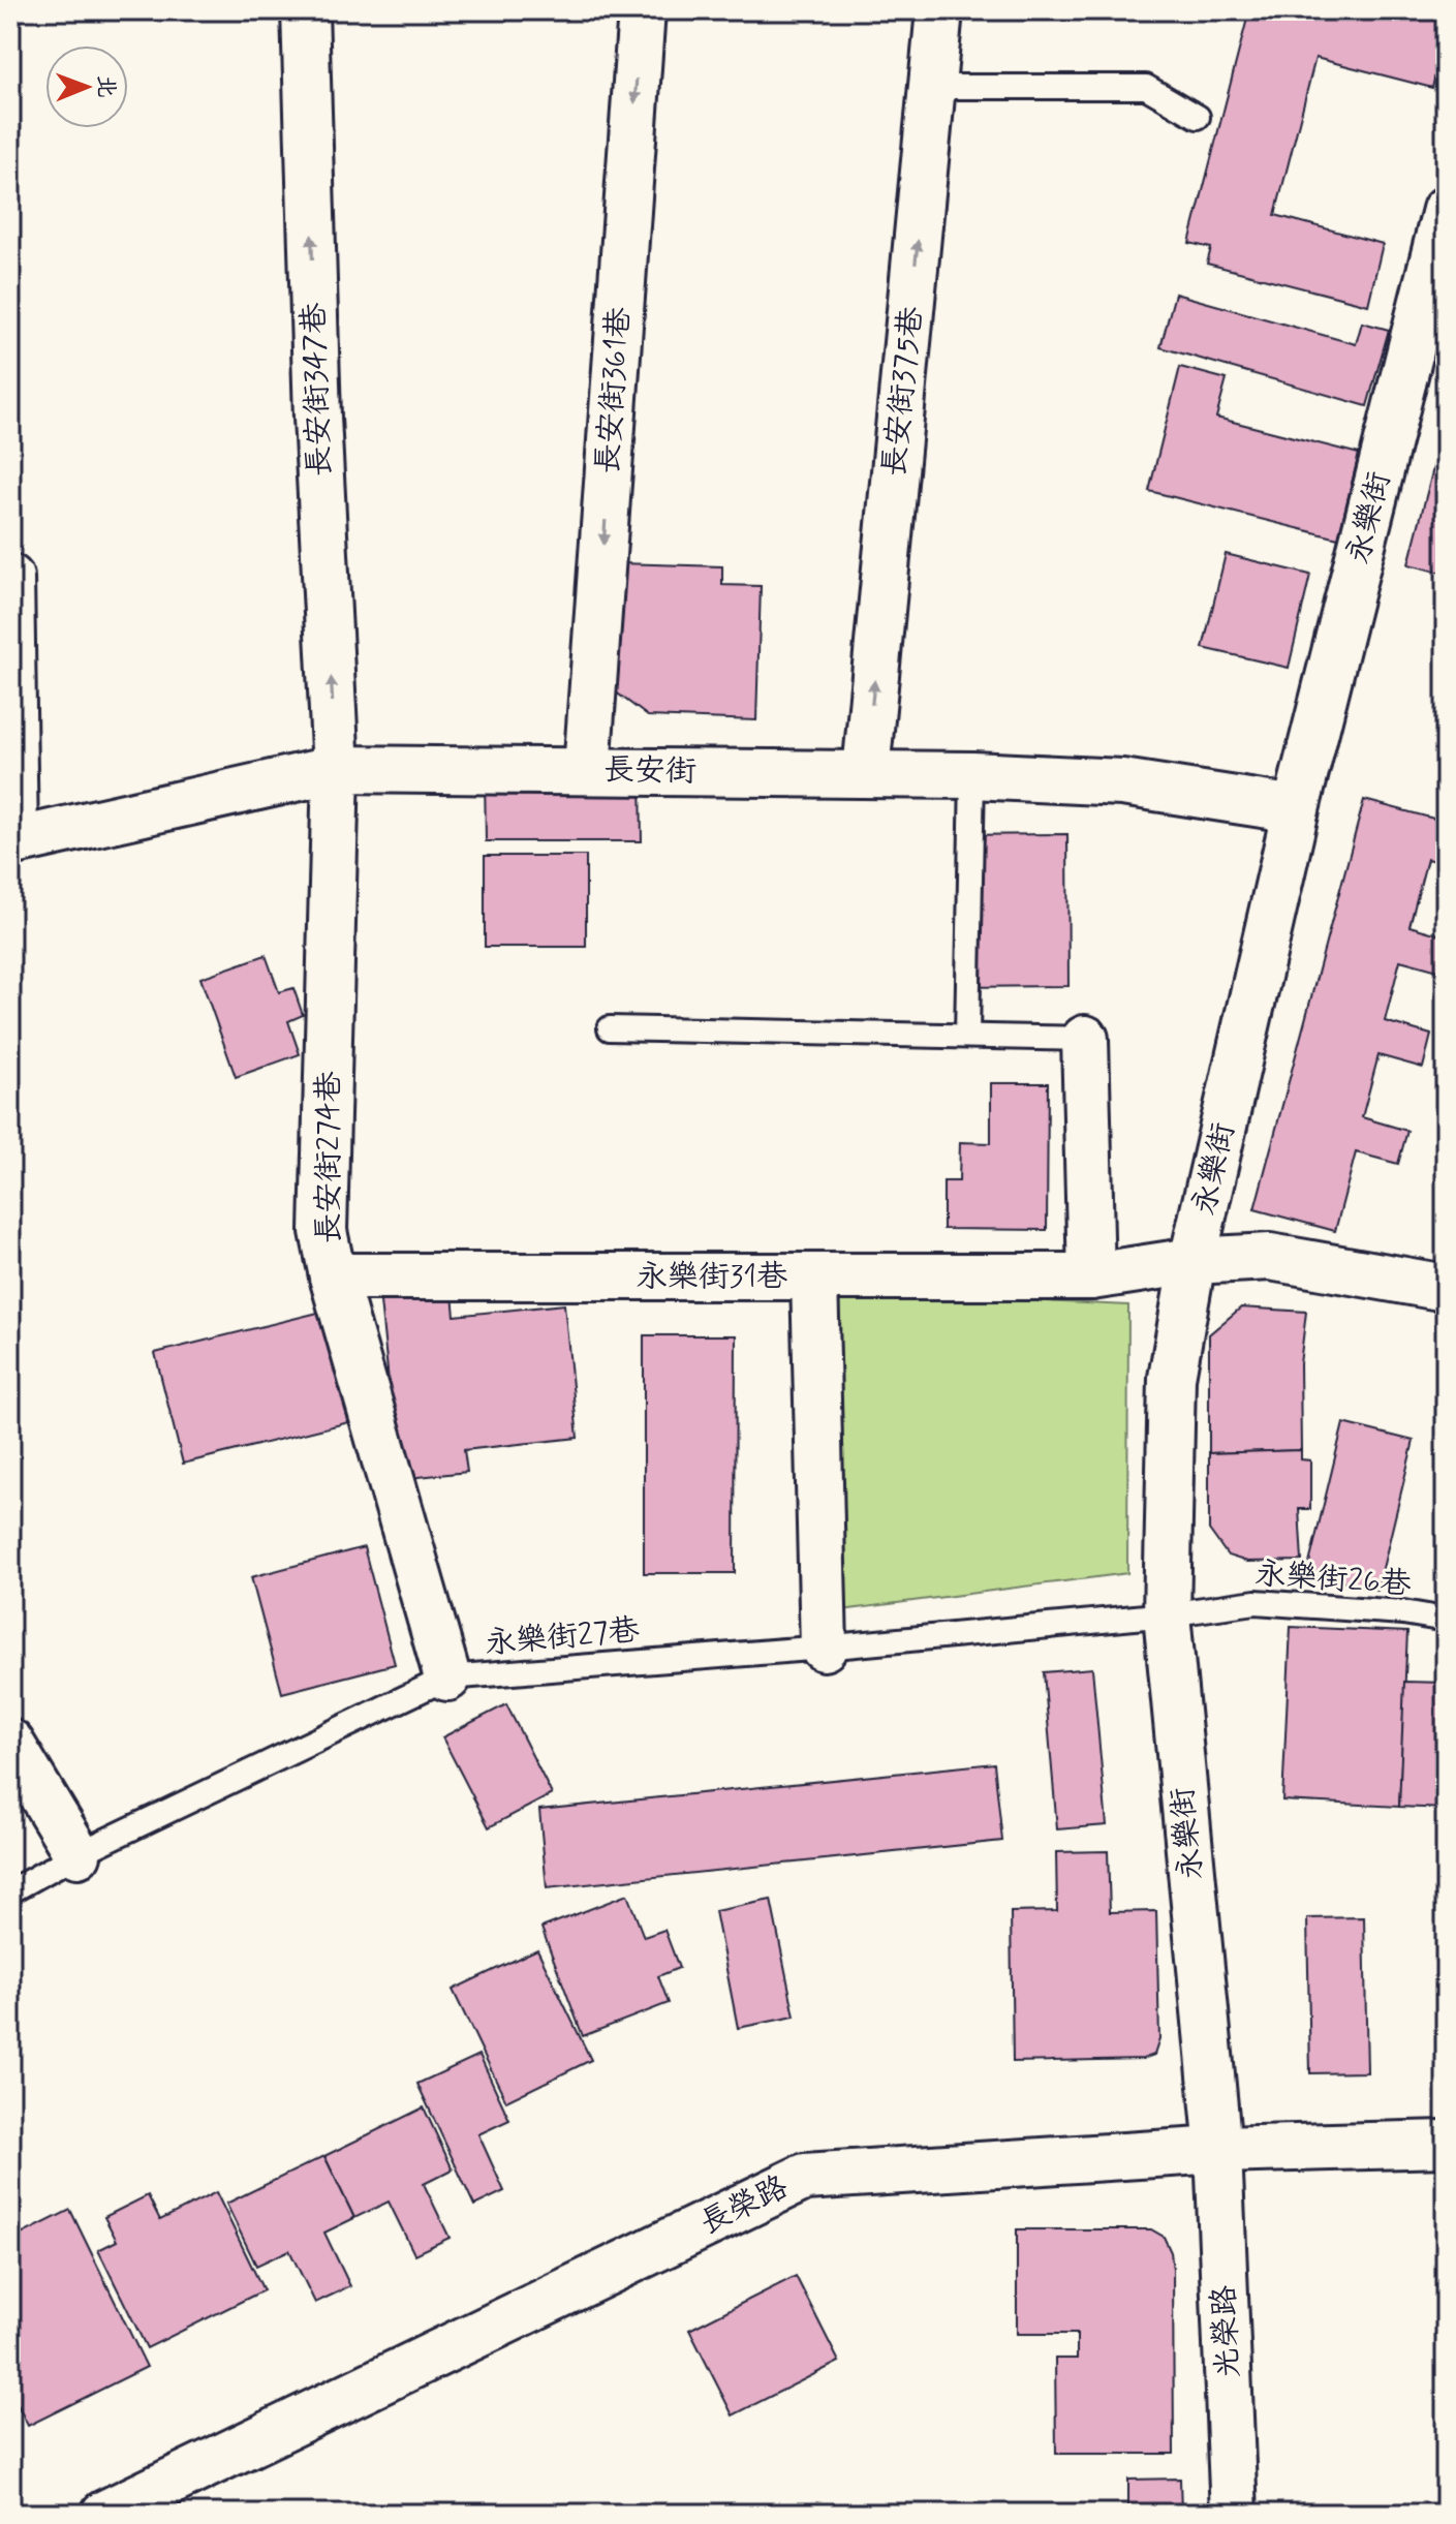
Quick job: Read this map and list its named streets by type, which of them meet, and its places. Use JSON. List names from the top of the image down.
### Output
{
  "streets": {
    "street": [
      "長安街347巷",
      "長安街361巷",
      "長安街375巷",
      "永樂街",
      "長安街",
      "長安街274巷",
      "永樂街31巷",
      "長榮路",
      "光榮路"
    ],
    "lane": ["永樂街26巷", "永樂街27巷"]
  },
  "crossings": [
    ["長安街347巷", "長安街"],
    ["長安街347巷", "長安街274巷"],
    ["長安街361巷", "長安街"],
    ["長安街375巷", "長安街"],
    ["永樂街", "長安街"],
    ["永樂街", "永樂街31巷"],
    ["永樂街", "永樂街26巷"],
    ["永樂街", "永樂街27巷"],
    ["永樂街", "長榮路"],
    ["永樂街", "光榮路"],
    ["長安街", "長安街274巷"],
    ["長安街274巷", "永樂街31巷"],
    ["長安街274巷", "永樂街27巷"],
    ["永樂街26巷", "永樂街27巷"],
    ["長榮路", "光榮路"]
  ],
  "one_way": ["長安街347巷", "長安街361巷", "長安街375巷"],
  "north": "right"
}
